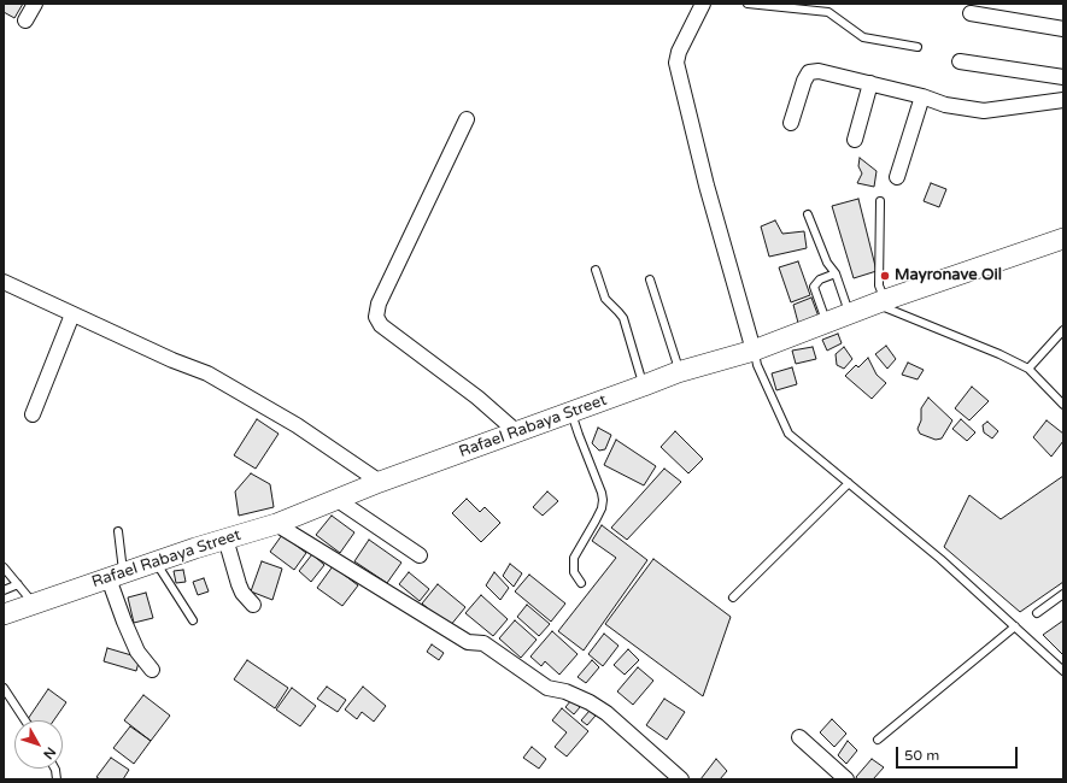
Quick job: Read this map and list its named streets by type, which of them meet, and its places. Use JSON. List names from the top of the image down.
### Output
{
  "streets": {
    "main road": ["Rafael Rabaya Street"]
  },
  "places": ["Mayronave Oil"],
  "scale_bar": "50 m",
  "north": "bottom right"
}
